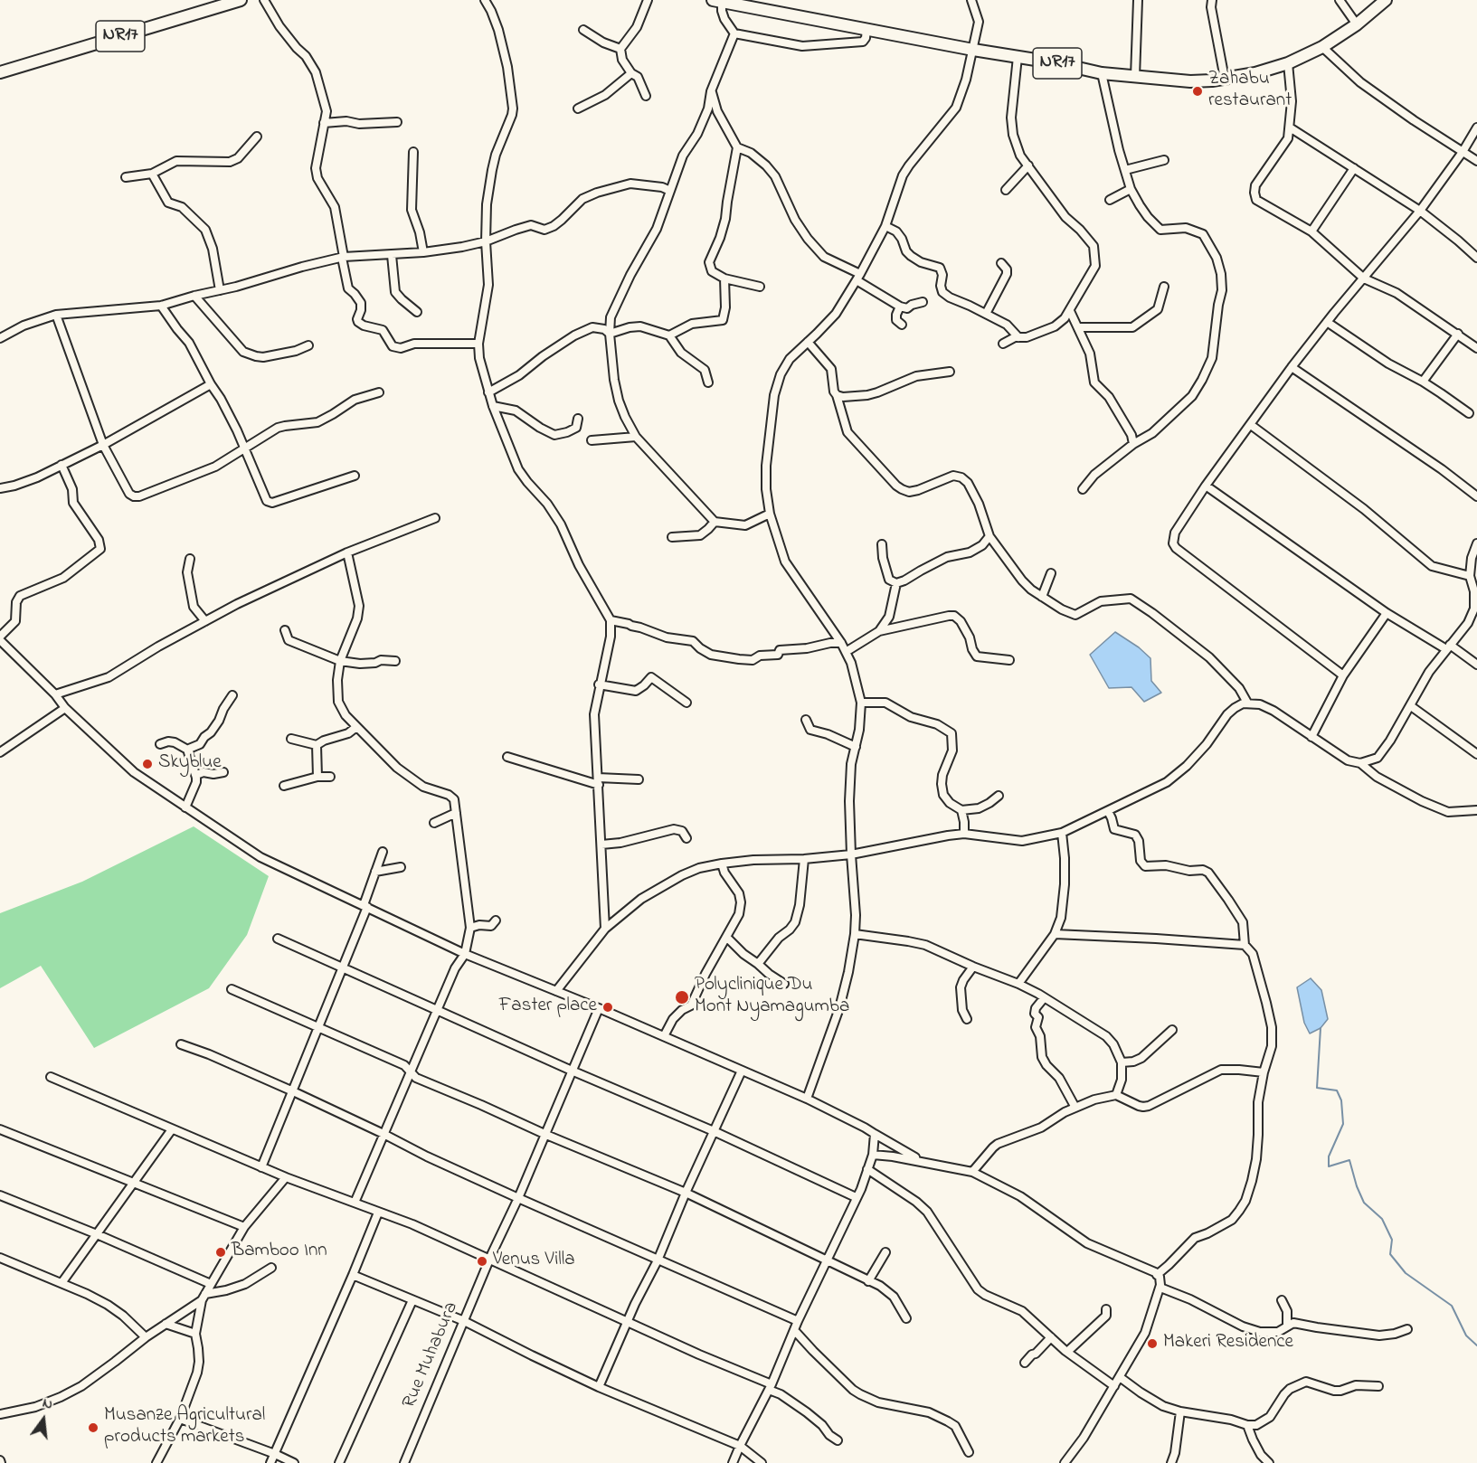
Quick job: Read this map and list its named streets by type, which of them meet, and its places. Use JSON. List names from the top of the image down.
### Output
{
  "streets": {
    "main road": ["NR17"],
    "street": ["Rue Muhabura"]
  },
  "places": [
    "Zahabu restaurant",
    "Skyblue",
    "Polyclinique Du Mont Nyamagumba",
    "Faster place",
    "Bamboo Inn",
    "Venus Villa",
    "Makeri Residence",
    "Musanze Agricultural products markets"
  ],
  "north": "top"
}
